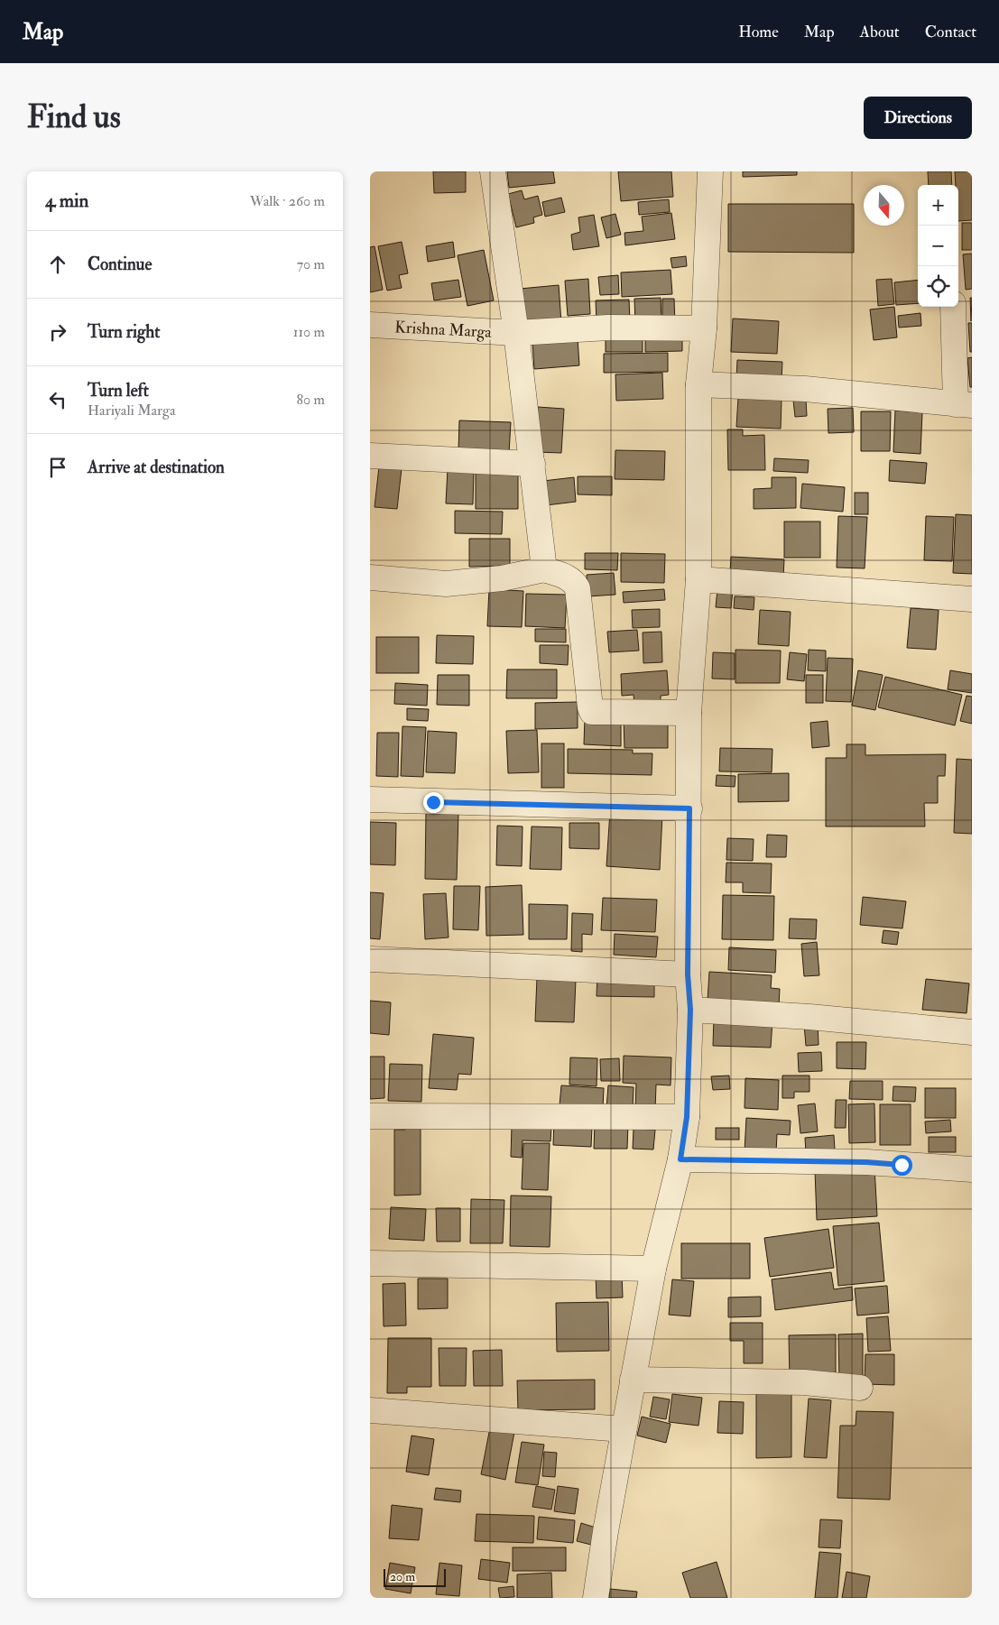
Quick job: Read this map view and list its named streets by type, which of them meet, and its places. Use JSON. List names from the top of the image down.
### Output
{
  "streets": {
    "street": ["Krishna Marga"]
  },
  "scale_bar": "20 m",
  "north": "bottom",
  "page": {
    "header": "Map",
    "nav": [
      "Home",
      "Map",
      "About",
      "Contact"
    ],
    "buttons": "Directions",
    "title": "Find us",
    "heading": ["4 min", "Walk · 260 m"],
    "map_buttons": ["+", "−"],
    "list": [
      ["Continue", "70 m"],
      ["Turn right", "110 m"],
      ["Turn left", "Hariyali Marga", "80 m"],
      "Arrive at destination"
    ],
    "scale": "20 m"
  }
}
